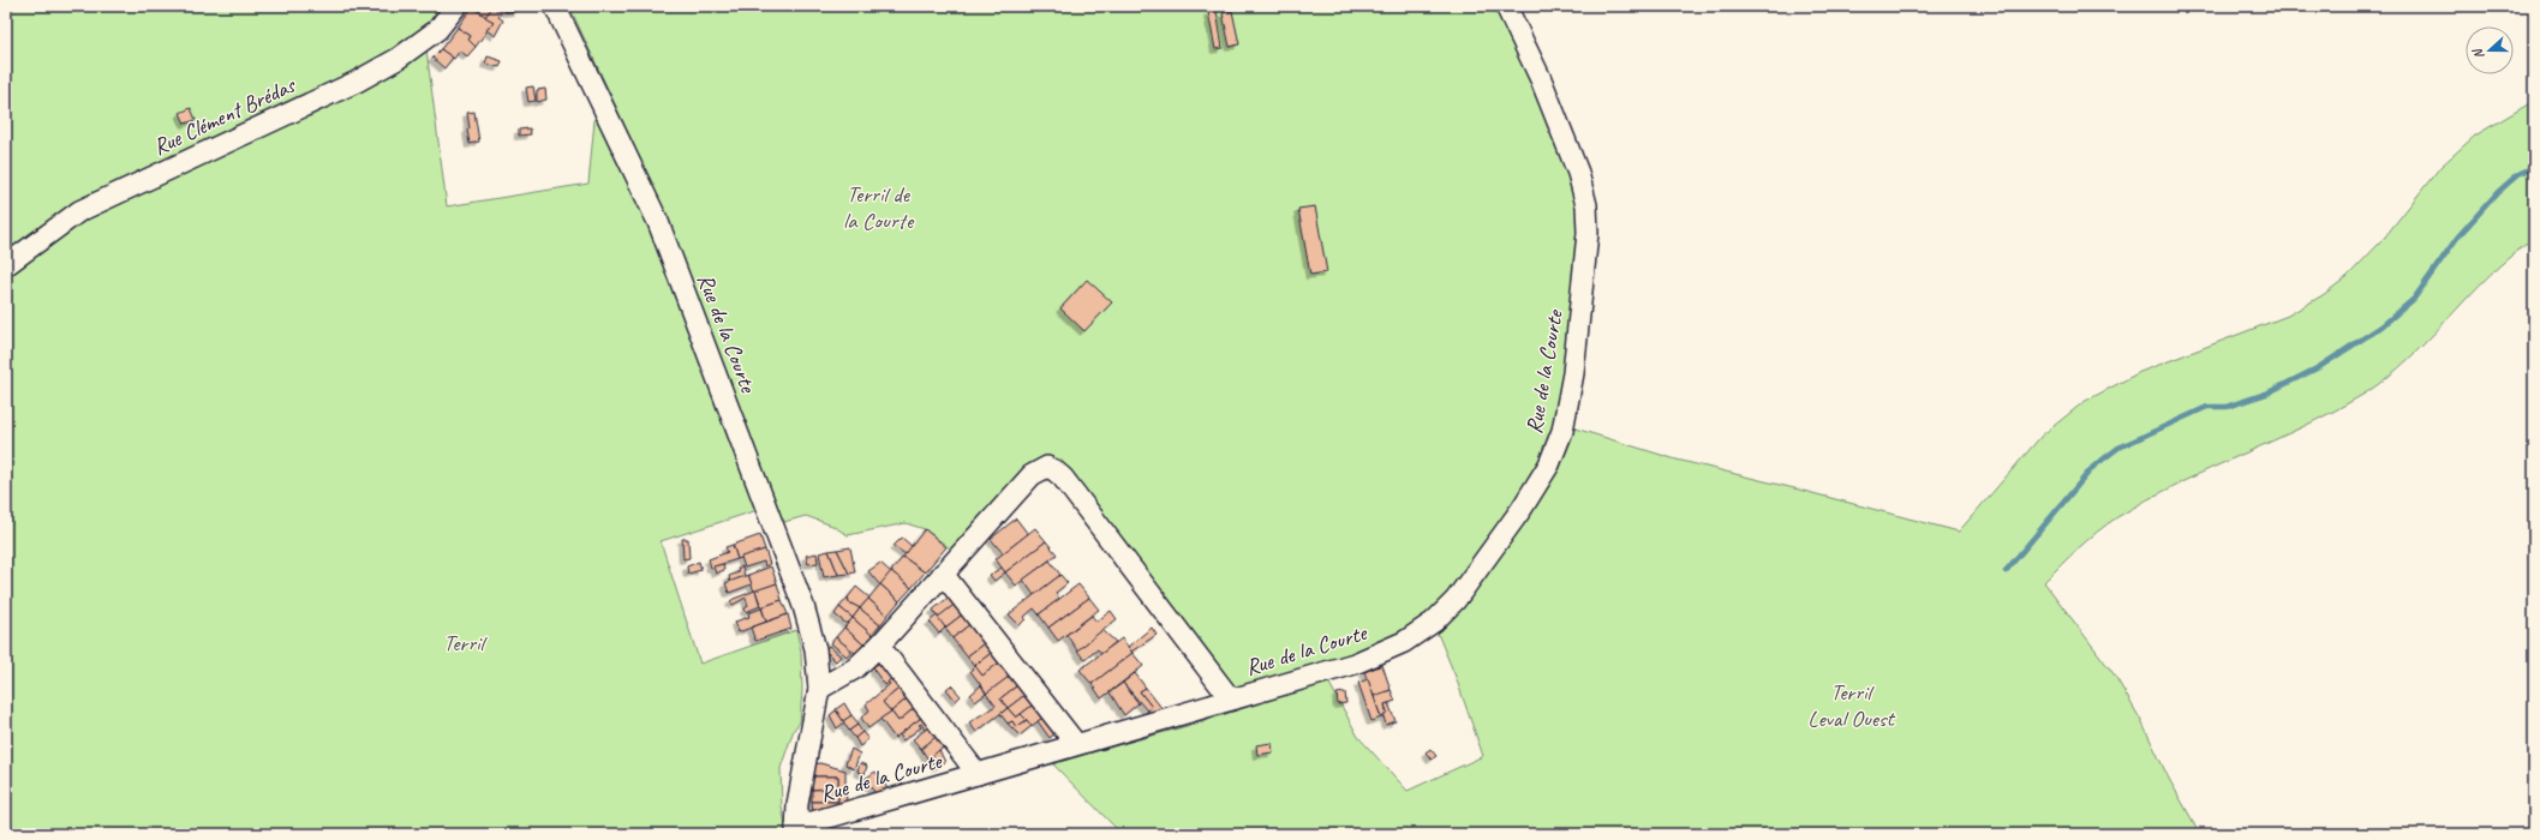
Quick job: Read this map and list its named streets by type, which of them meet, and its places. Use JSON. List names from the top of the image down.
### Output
{
  "streets": {
    "street": ["Rue Clément Brédas", "Rue de la Courte"]
  },
  "parks": ["Terril de la Courte", "Terril", "Terril Leval Ouest"],
  "north": "left"
}
